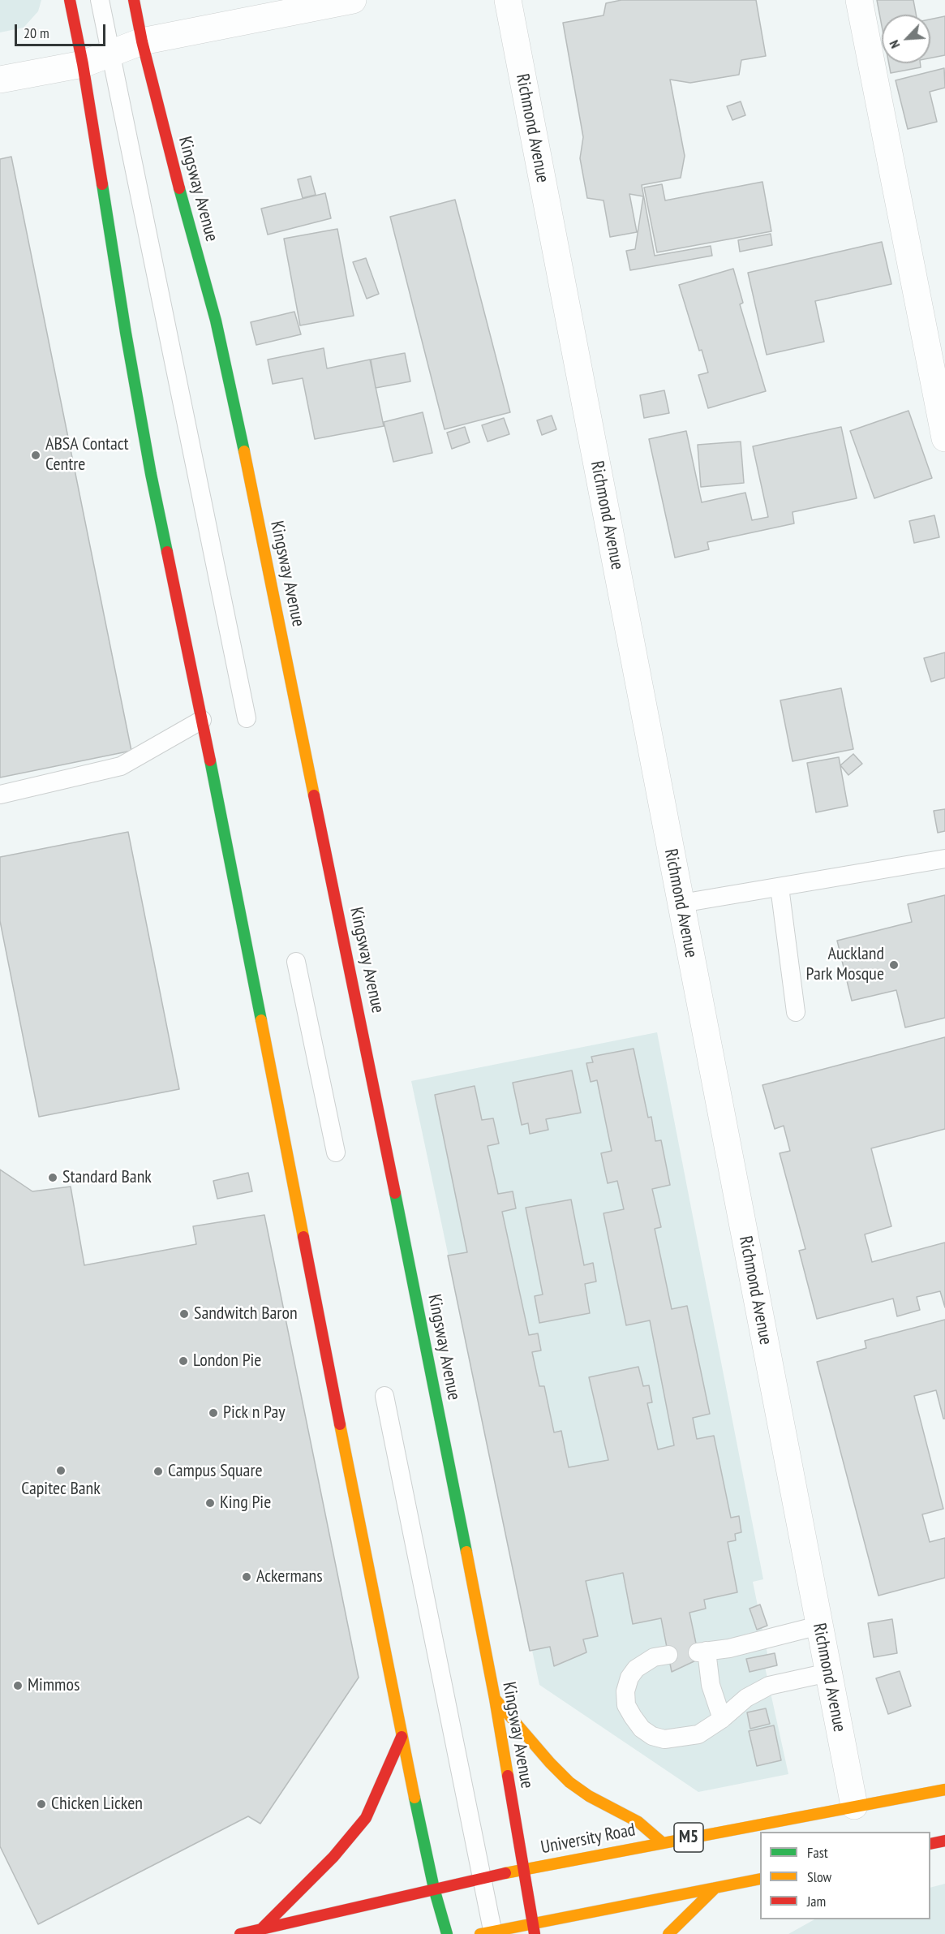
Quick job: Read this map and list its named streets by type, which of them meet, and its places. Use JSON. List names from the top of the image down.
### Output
{
  "streets": {
    "main road": ["Kingsway Avenue", "M5", "University Road"],
    "street": ["Richmond Avenue"]
  },
  "crossings": [
    ["Richmond Avenue", "University Road"],
    ["Kingsway Avenue", "University Road"]
  ],
  "places": [
    "ABSA Contact Centre",
    "Auckland Park Mosque",
    "Standard Bank",
    "Sandwitch Baron",
    "London Pie",
    "Pick n Pay",
    "Capitec Bank",
    "Campus Square",
    "King Pie",
    "Ackermans",
    "Mimmos",
    "Chicken Licken"
  ],
  "legend": ["Fast", "Slow", "Jam"],
  "scale_bar": "20 m",
  "north": "bottom left"
}
